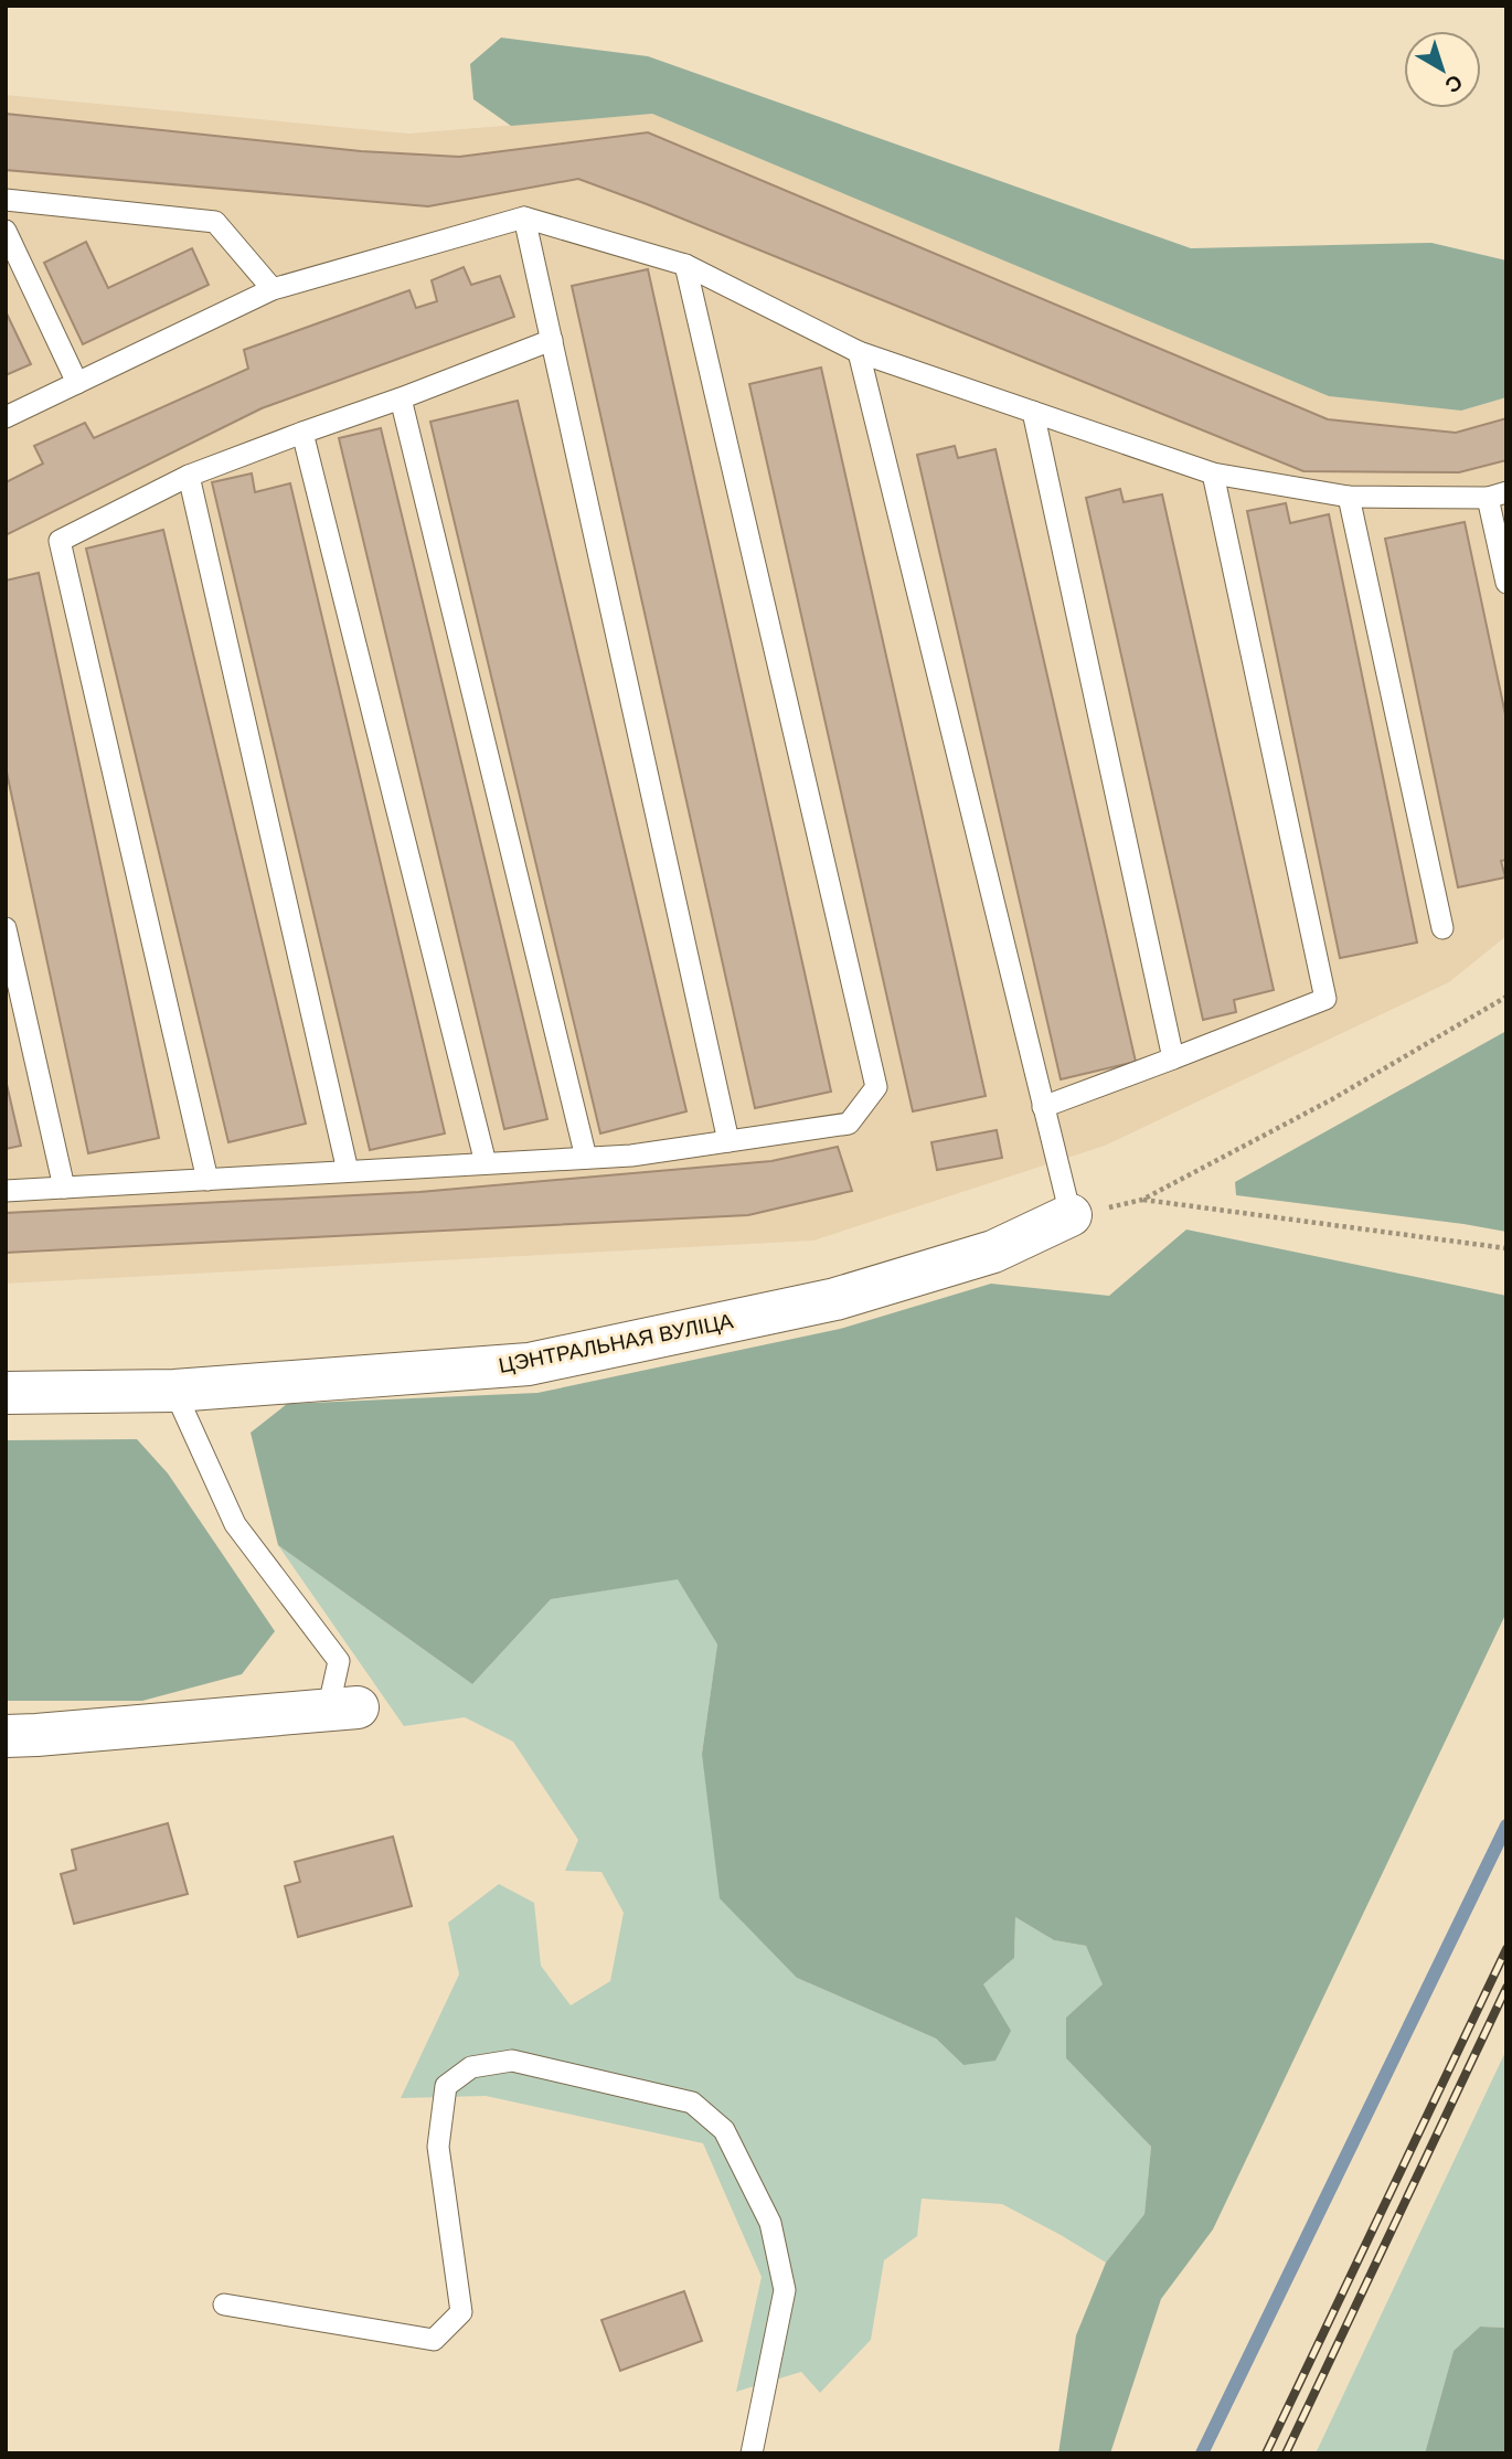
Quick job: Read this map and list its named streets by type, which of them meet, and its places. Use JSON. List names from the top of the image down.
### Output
{
  "streets": {
    "street": ["ЦЭНТРАЛЬНАЯ ВУЛІЦА"]
  },
  "north": "bottom right"
}
